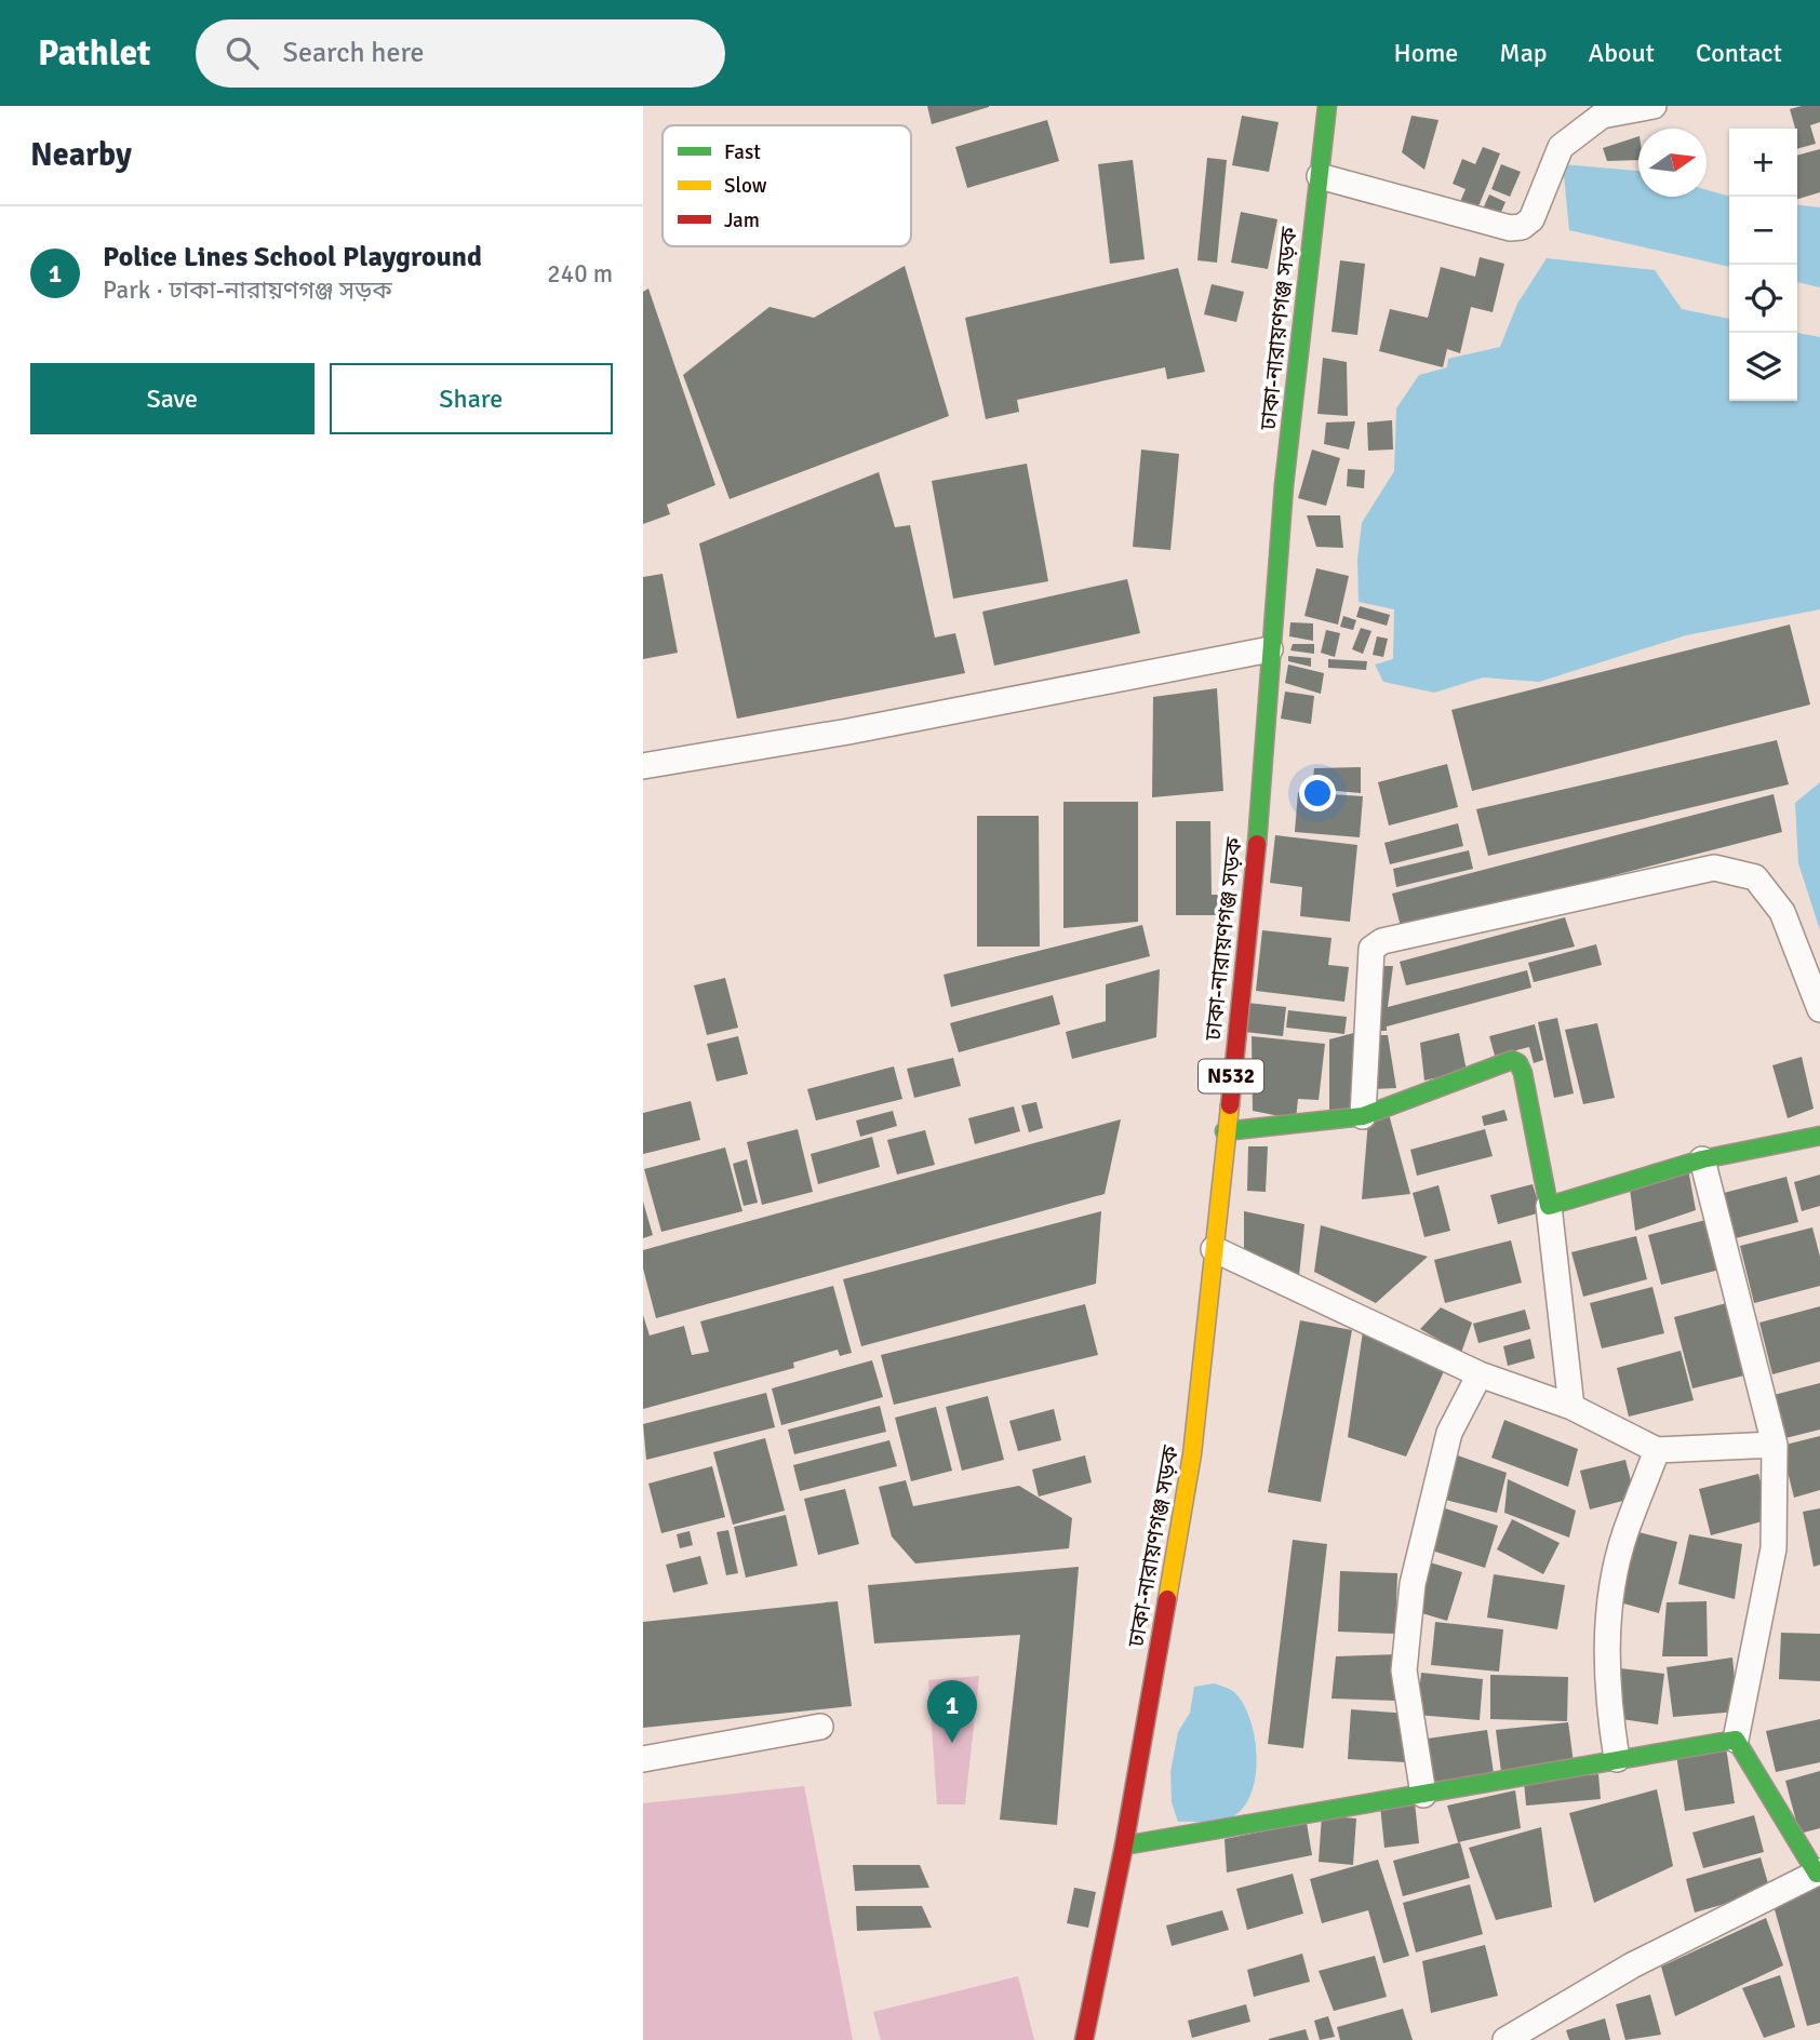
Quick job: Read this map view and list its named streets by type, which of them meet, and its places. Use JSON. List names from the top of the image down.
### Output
{
  "streets": {
    "main road": ["ঢাকা-নারায়ণগঞ্জ সড়ক", "N532"]
  },
  "legend": ["Fast", "Slow", "Jam"],
  "north": "right",
  "page": {
    "header": "Pathlet",
    "search": "Search here",
    "nav": [
      "Home",
      "Map",
      "About",
      "Contact"
    ],
    "heading": "Nearby",
    "map_buttons": ["+", "−"],
    "list": [
      {
        "mark": "1",
        "name": "Police Lines School Playground",
        "note": "Park · ঢাকা-নারায়ণগঞ্জ সড়ক",
        "value": "240 m"
      }
    ],
    "buttons": ["Save", "Share"],
    "pins": "1"
  }
}
